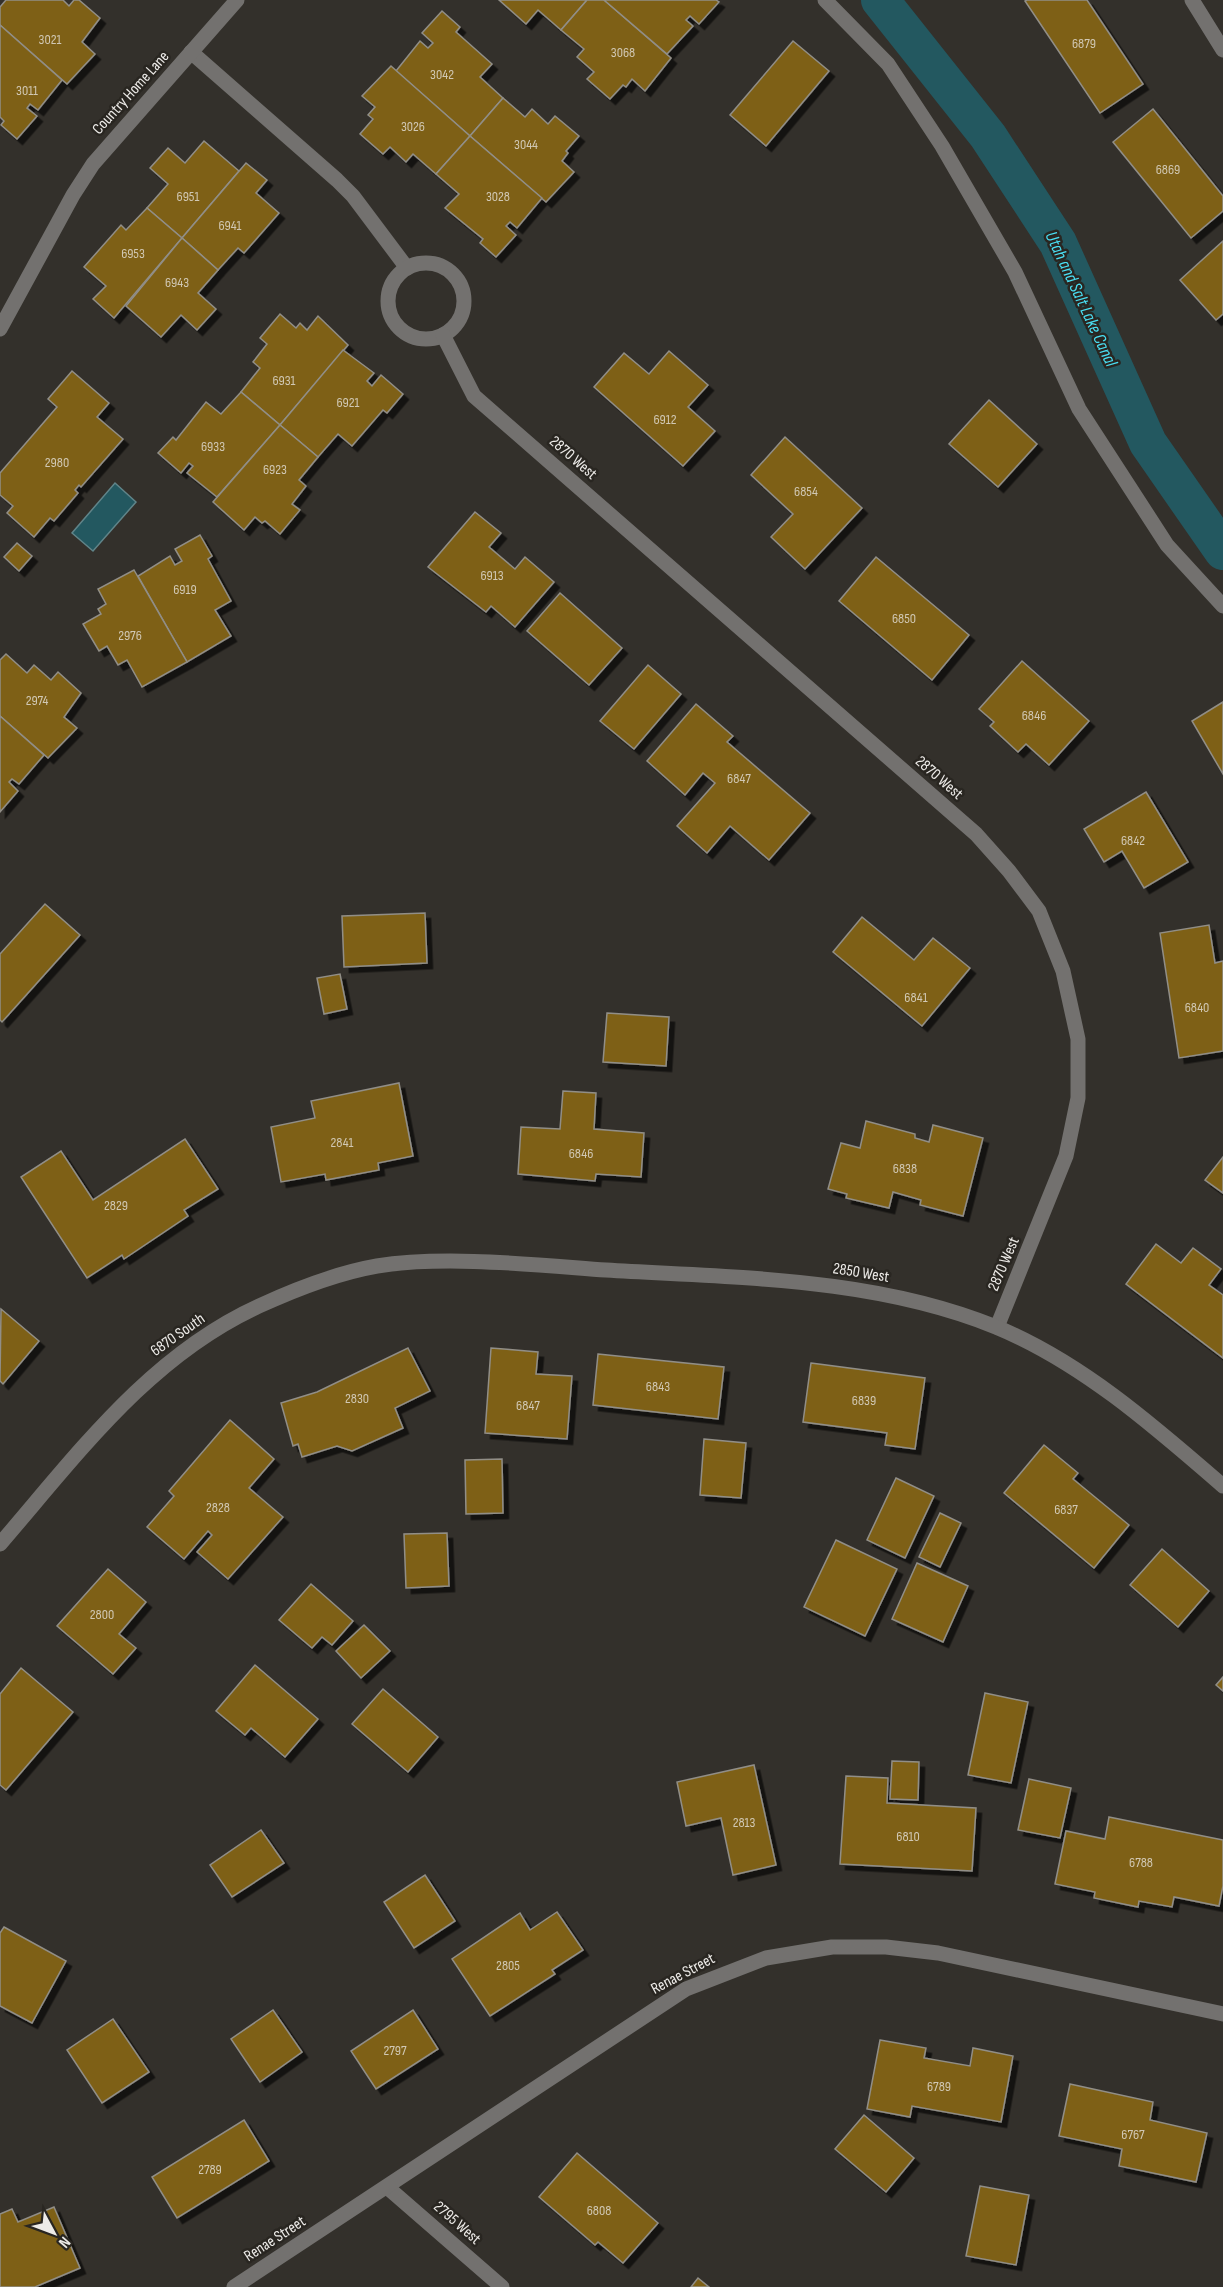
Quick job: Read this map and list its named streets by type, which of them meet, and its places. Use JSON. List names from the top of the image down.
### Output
{
  "streets": {
    "street": [
      "Country Home Lane",
      "2870 West",
      "2850 West",
      "6870 South",
      "Renae Street",
      "2795 West"
    ]
  },
  "crossings": [
    ["Country Home Lane", "2870 West"],
    ["2870 West", "2850 West"],
    ["2850 West", "6870 South"],
    ["Renae Street", "2795 West"]
  ],
  "water": ["Utah and Salt Lake Canal"],
  "house_numbers": [
    "3021",
    "6879",
    "3068",
    "3042",
    "3011",
    "3026",
    "3044",
    "6869",
    "6951",
    "3028",
    "6941",
    "6953",
    "6943",
    "6931",
    "6921",
    "6912",
    "6933",
    "2980",
    "6923",
    "6854",
    "6913",
    "6919",
    "6850",
    "2976",
    "2974",
    "6846",
    "6847",
    "6842",
    "6841",
    "6840",
    "2841",
    "6846",
    "6838",
    "2829",
    "6843",
    "2830",
    "6839",
    "6847",
    "2828",
    "6837",
    "2800",
    "2813",
    "6810",
    "6788",
    "2805",
    "2797",
    "6789",
    "6767",
    "2789",
    "6808"
  ],
  "north": "bottom right"
}
